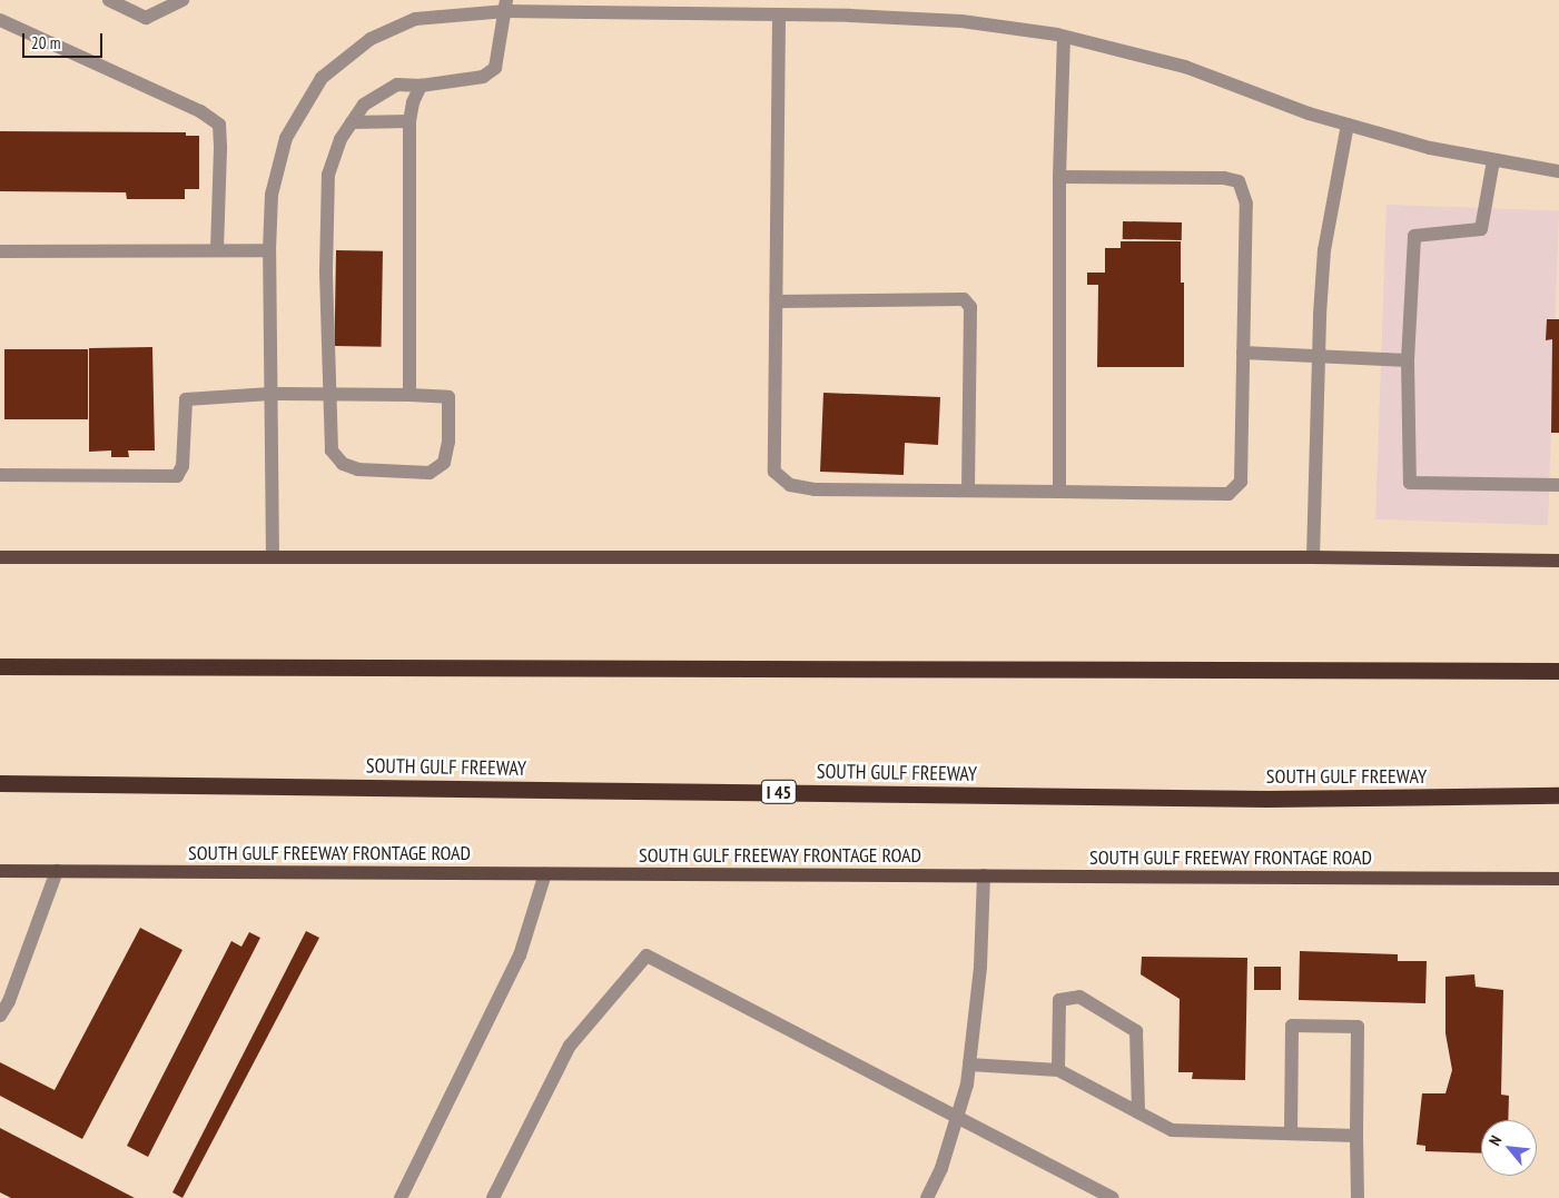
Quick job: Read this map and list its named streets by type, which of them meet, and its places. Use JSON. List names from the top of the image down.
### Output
{
  "streets": {
    "highway": ["SOUTH GULF FREEWAY", "I 45"],
    "main road": ["SOUTH GULF FREEWAY FRONTAGE ROAD"]
  },
  "scale_bar": "20 m",
  "north": "top left"
}
